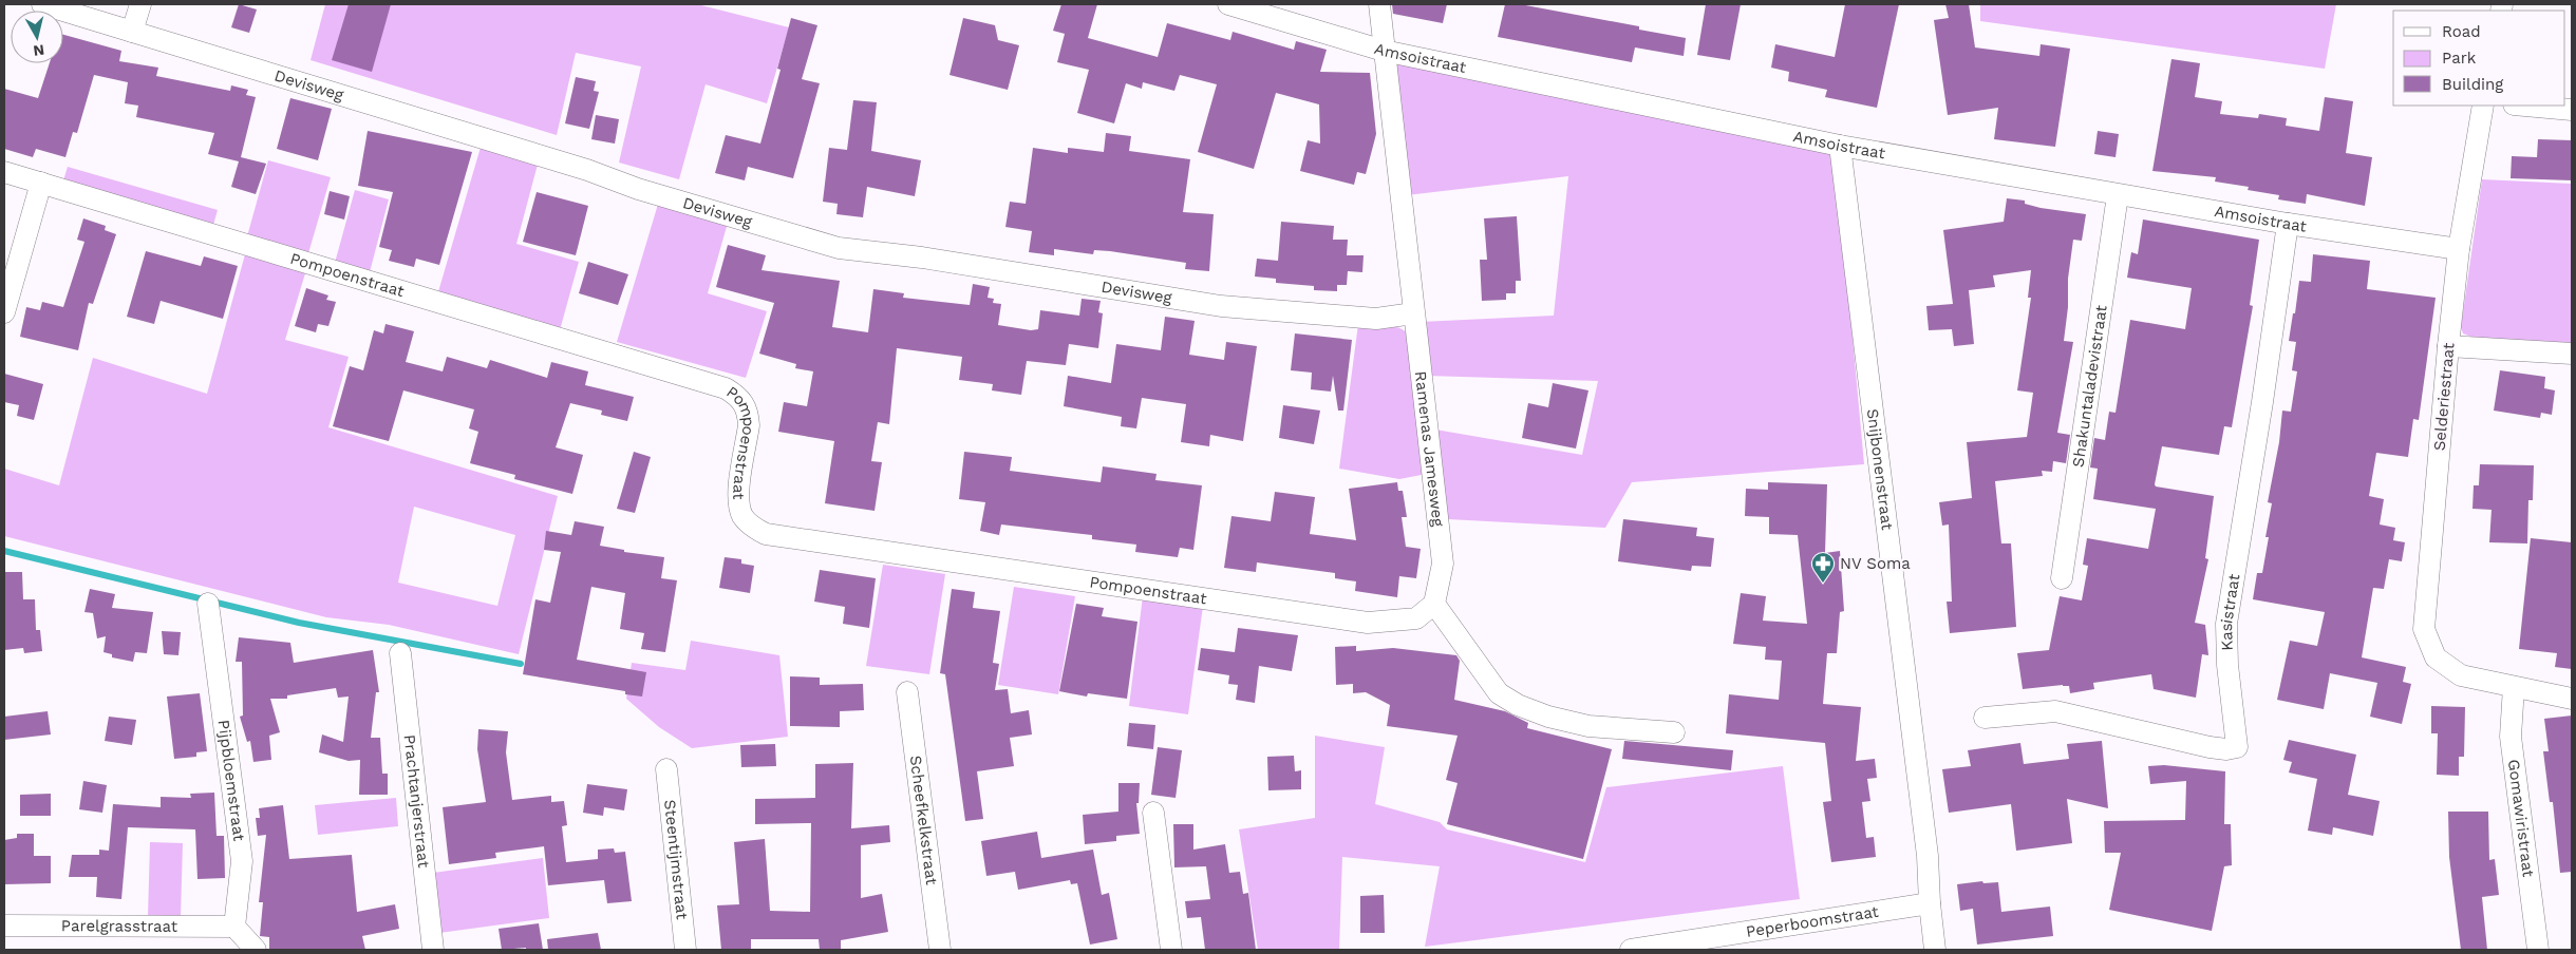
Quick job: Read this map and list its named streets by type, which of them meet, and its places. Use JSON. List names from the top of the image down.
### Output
{
  "streets": {
    "street": [
      "Amsoistraat",
      "Devisweg",
      "Pompoenstraat",
      "Shakuntaladevistraat",
      "Selderiestraat",
      "Ramenas Jamesweg",
      "Snijbonenstraat",
      "Kasistraat",
      "Pijpbloemstraat",
      "Prachtanjerstraat",
      "Gomawiristraat",
      "Scheefkelkstraat",
      "Steentijmstraat",
      "Peperboomstraat",
      "Parelgrasstraat"
    ]
  },
  "crossings": [
    ["Amsoistraat", "Shakuntaladevistraat"],
    ["Amsoistraat", "Selderiestraat"],
    ["Amsoistraat", "Ramenas Jamesweg"],
    ["Amsoistraat", "Snijbonenstraat"],
    ["Amsoistraat", "Kasistraat"],
    ["Devisweg", "Ramenas Jamesweg"],
    ["Pompoenstraat", "Ramenas Jamesweg"],
    ["Selderiestraat", "Gomawiristraat"],
    ["Snijbonenstraat", "Peperboomstraat"],
    ["Pijpbloemstraat", "Parelgrasstraat"]
  ],
  "places": {
    "pharmacy": ["NV Soma"]
  },
  "legend": ["Road", "Park", "Building"],
  "north": "bottom"
}
